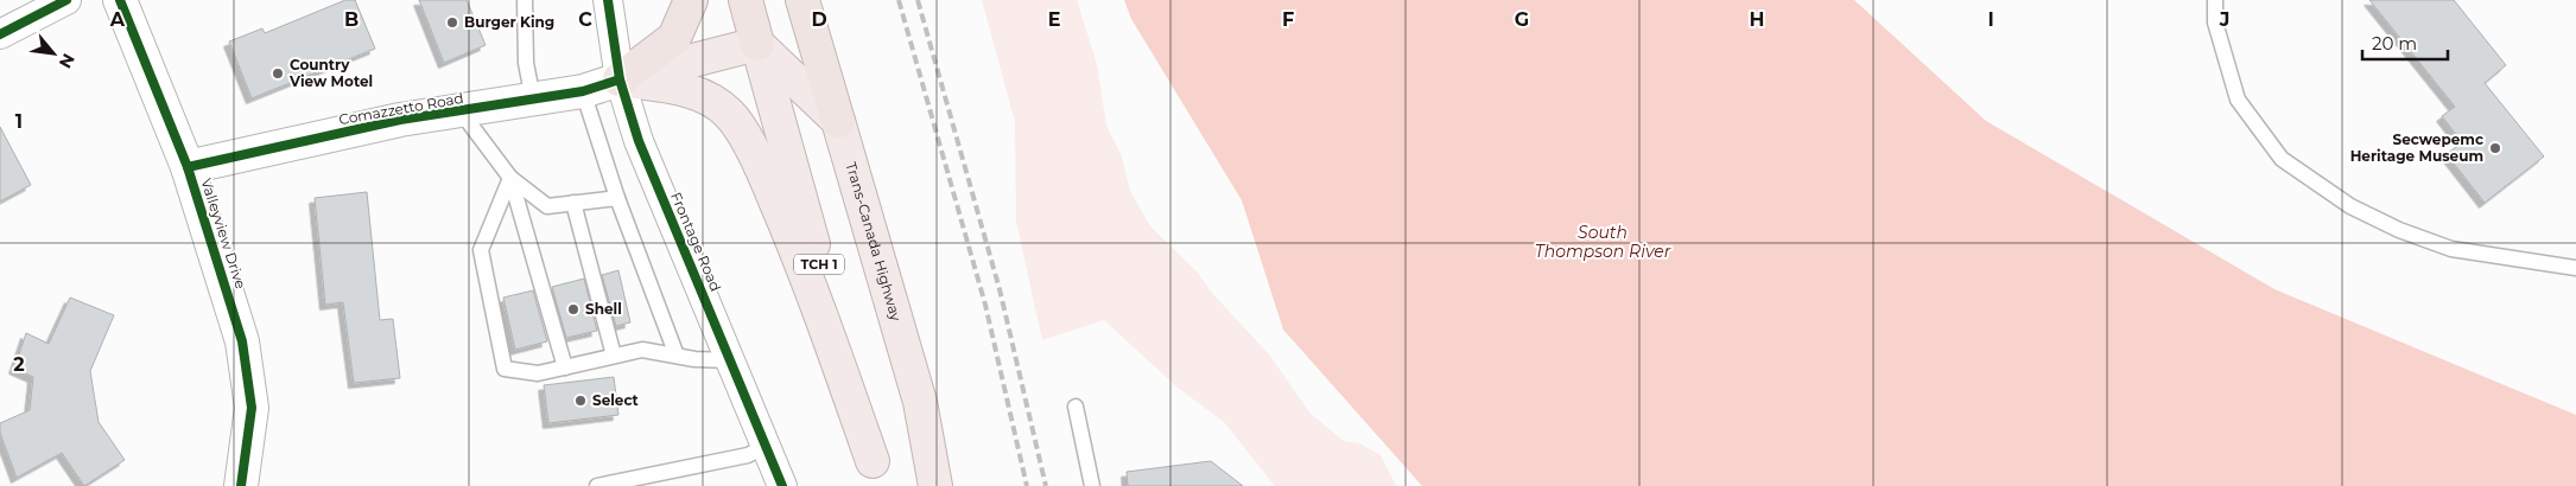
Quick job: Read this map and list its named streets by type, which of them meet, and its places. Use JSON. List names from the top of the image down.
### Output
{
  "streets": {
    "highway": ["Trans-Canada Highway", "TCH 1"],
    "street": ["Comazzetto Road", "Valleyview Drive", "Frontage Road"]
  },
  "crossings": [
    ["Comazzetto Road", "Valleyview Drive"],
    ["Comazzetto Road", "Frontage Road"]
  ],
  "water": ["South Thompson River"],
  "places": [
    "Burger King",
    "Country View Motel",
    "Secwepemc Heritage Museum",
    "Shell",
    "Select"
  ],
  "scale_bar": "20 m",
  "north": "bottom right",
  "grid": {
    "columns": [
      "A",
      "B",
      "C",
      "D",
      "E",
      "F",
      "G",
      "H",
      "I",
      "J"
    ],
    "rows": ["1", "2"]
  }
}
